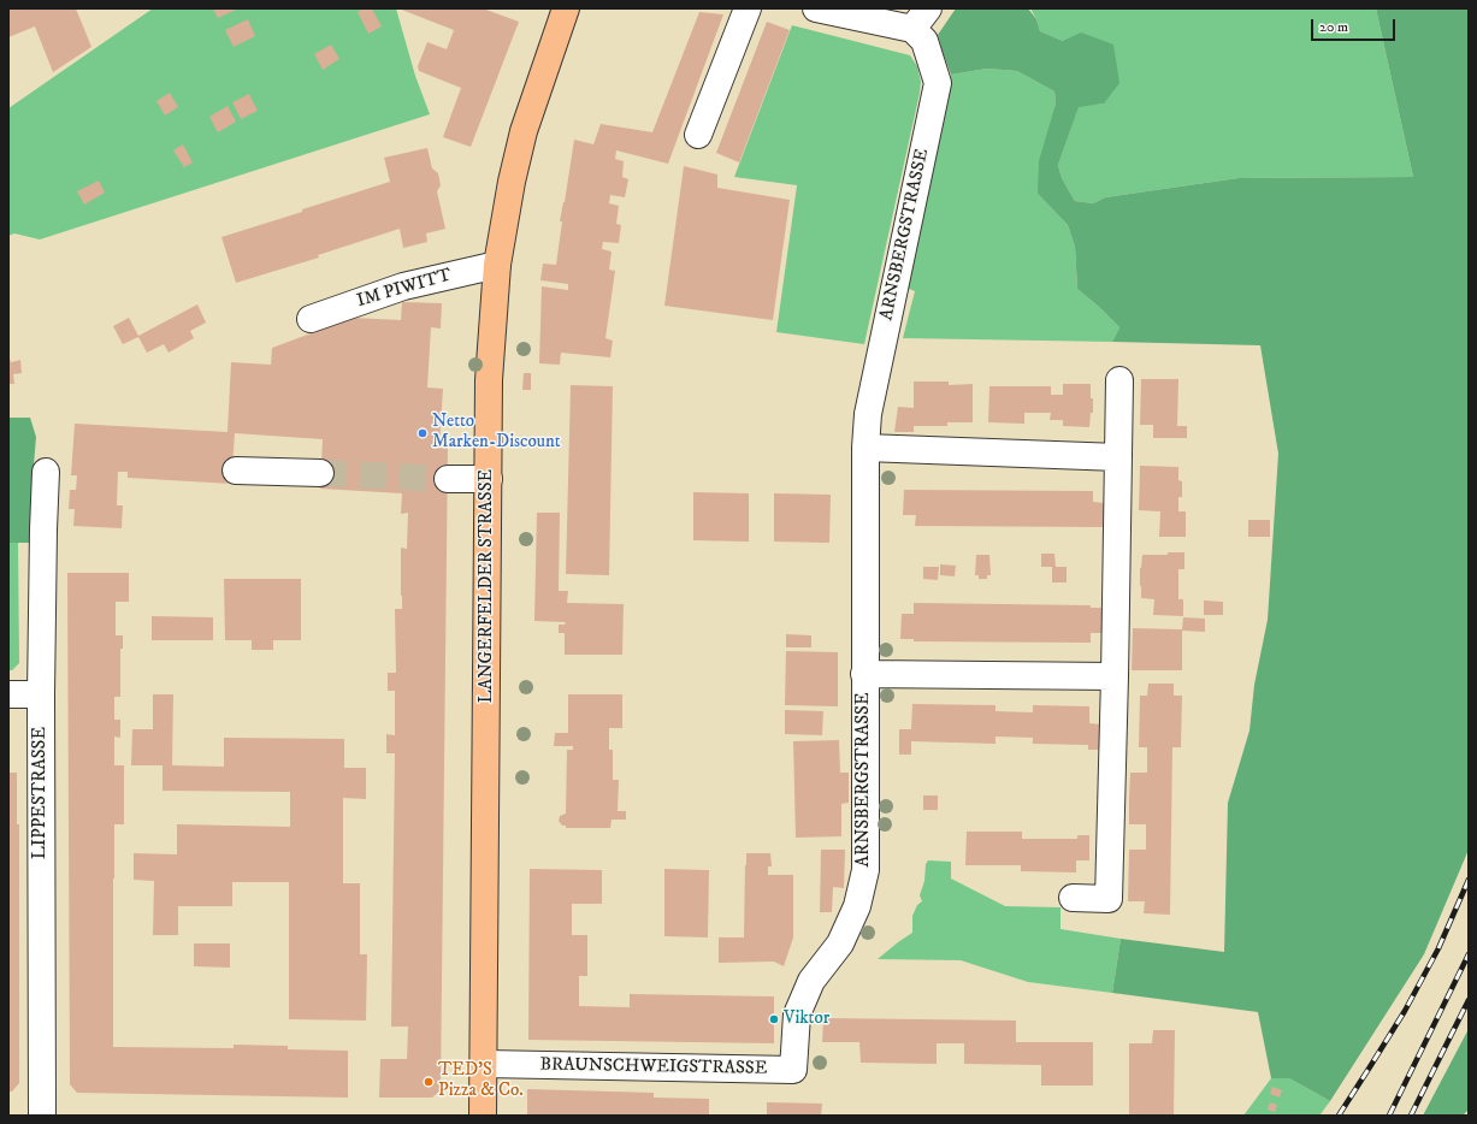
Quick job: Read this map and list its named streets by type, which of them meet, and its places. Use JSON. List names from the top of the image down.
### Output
{
  "streets": {
    "main road": ["LANGERFELDER STRASSE"],
    "street": [
      "ARNSBERGSTRASSE",
      "IM PIWITT",
      "LIPPESTRASSE",
      "BRAUNSCHWEIGSTRASSE"
    ]
  },
  "crossings": [
    ["ARNSBERGSTRASSE", "BRAUNSCHWEIGSTRASSE"],
    ["IM PIWITT", "LANGERFELDER STRASSE"],
    ["LANGERFELDER STRASSE", "BRAUNSCHWEIGSTRASSE"]
  ],
  "places": ["Netto Marken-Discount", "Viktor", "TED'S Pizza & Co."],
  "scale_bar": "20 m"
}
